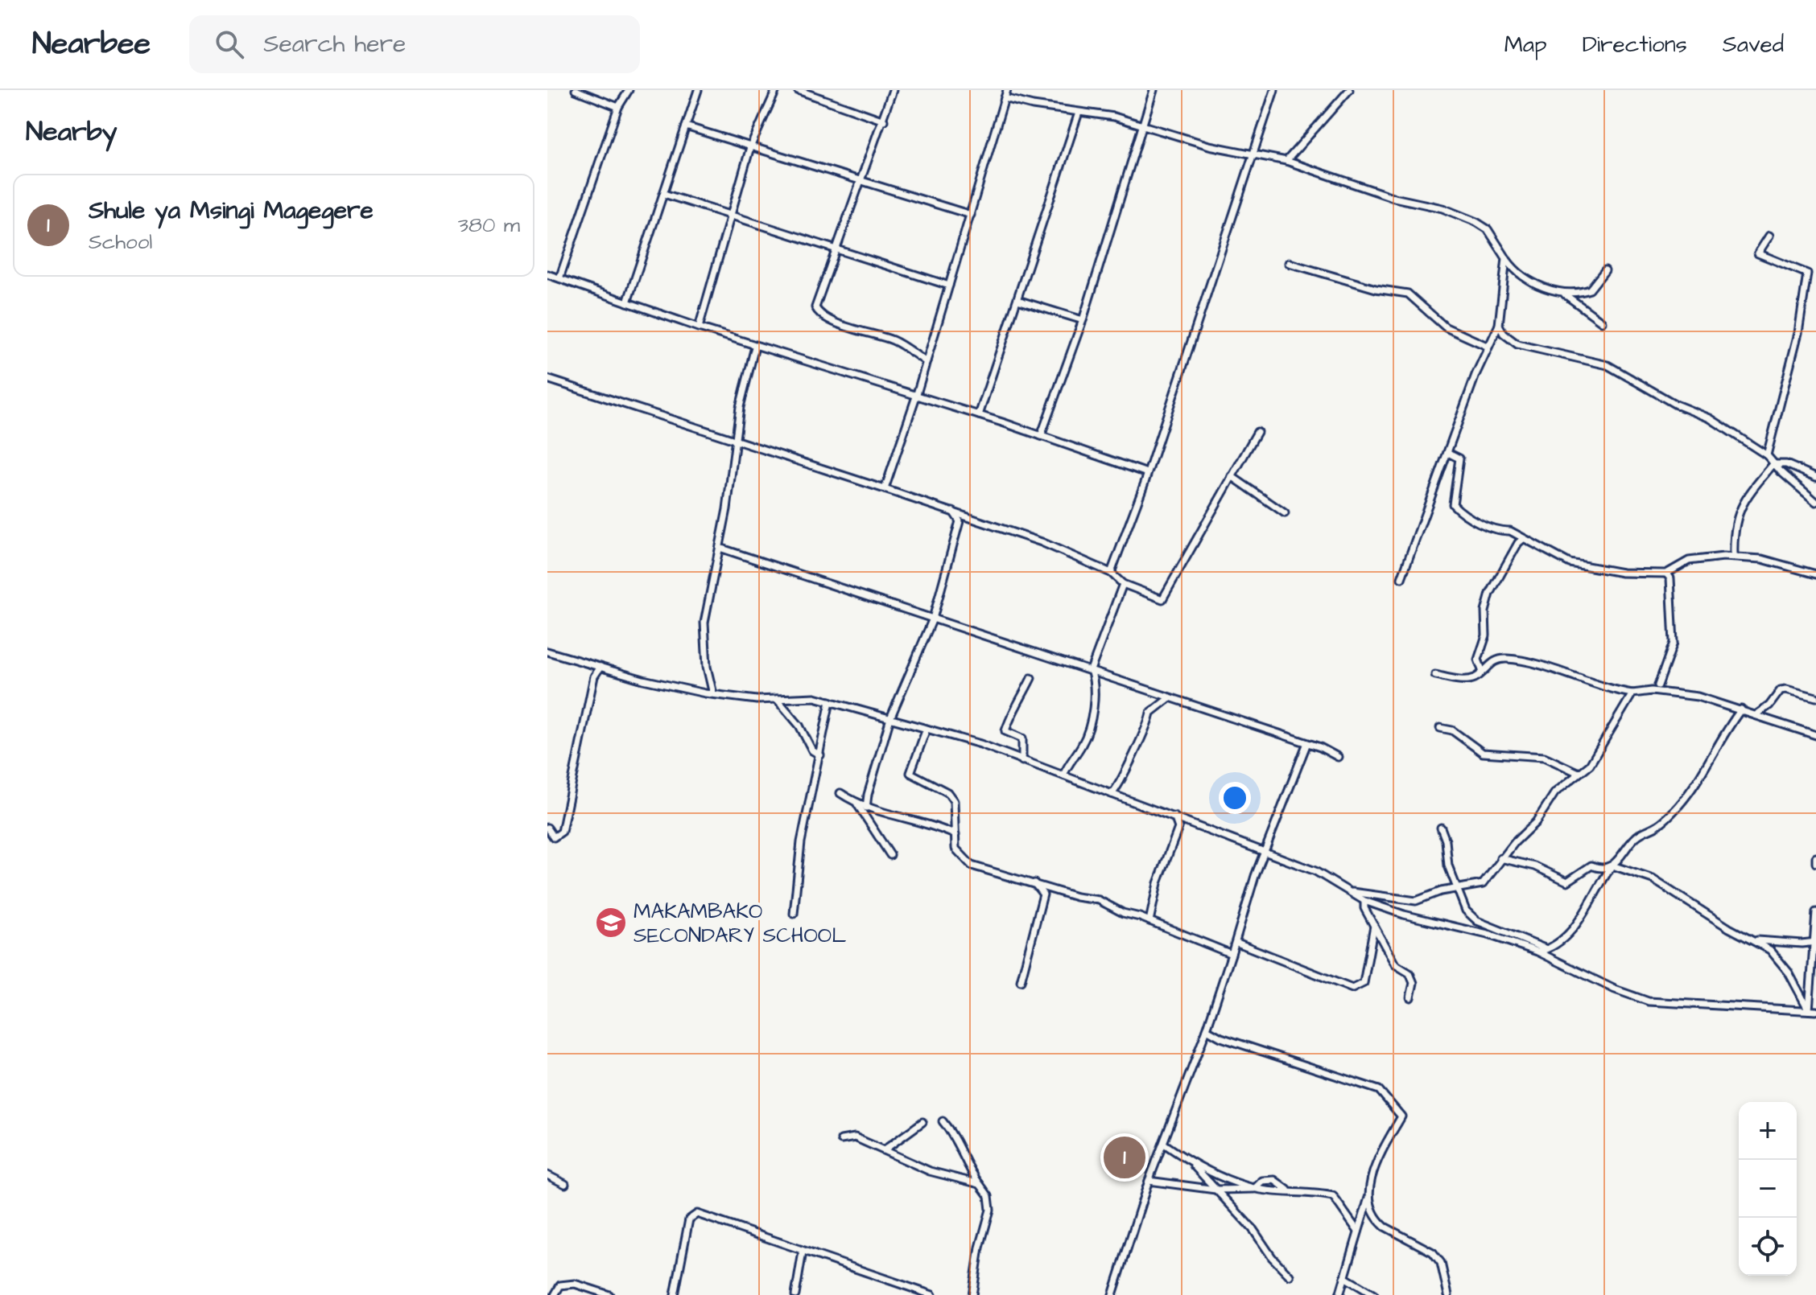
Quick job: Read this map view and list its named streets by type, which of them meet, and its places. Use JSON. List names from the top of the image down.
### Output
{
  "places": {
    "school or university": ["MAKAMBAKO SECONDARY SCHOOL"]
  },
  "page": {
    "header": "Nearbee",
    "search": "Search here",
    "nav": ["Map", "Directions", "Saved"],
    "heading": "Nearby",
    "list": [
      {
        "mark": "1",
        "name": "Shule ya Msingi Magegere",
        "note": "School",
        "value": "380 m"
      }
    ],
    "map_buttons": ["+", "−"],
    "pins": "1"
  }
}
